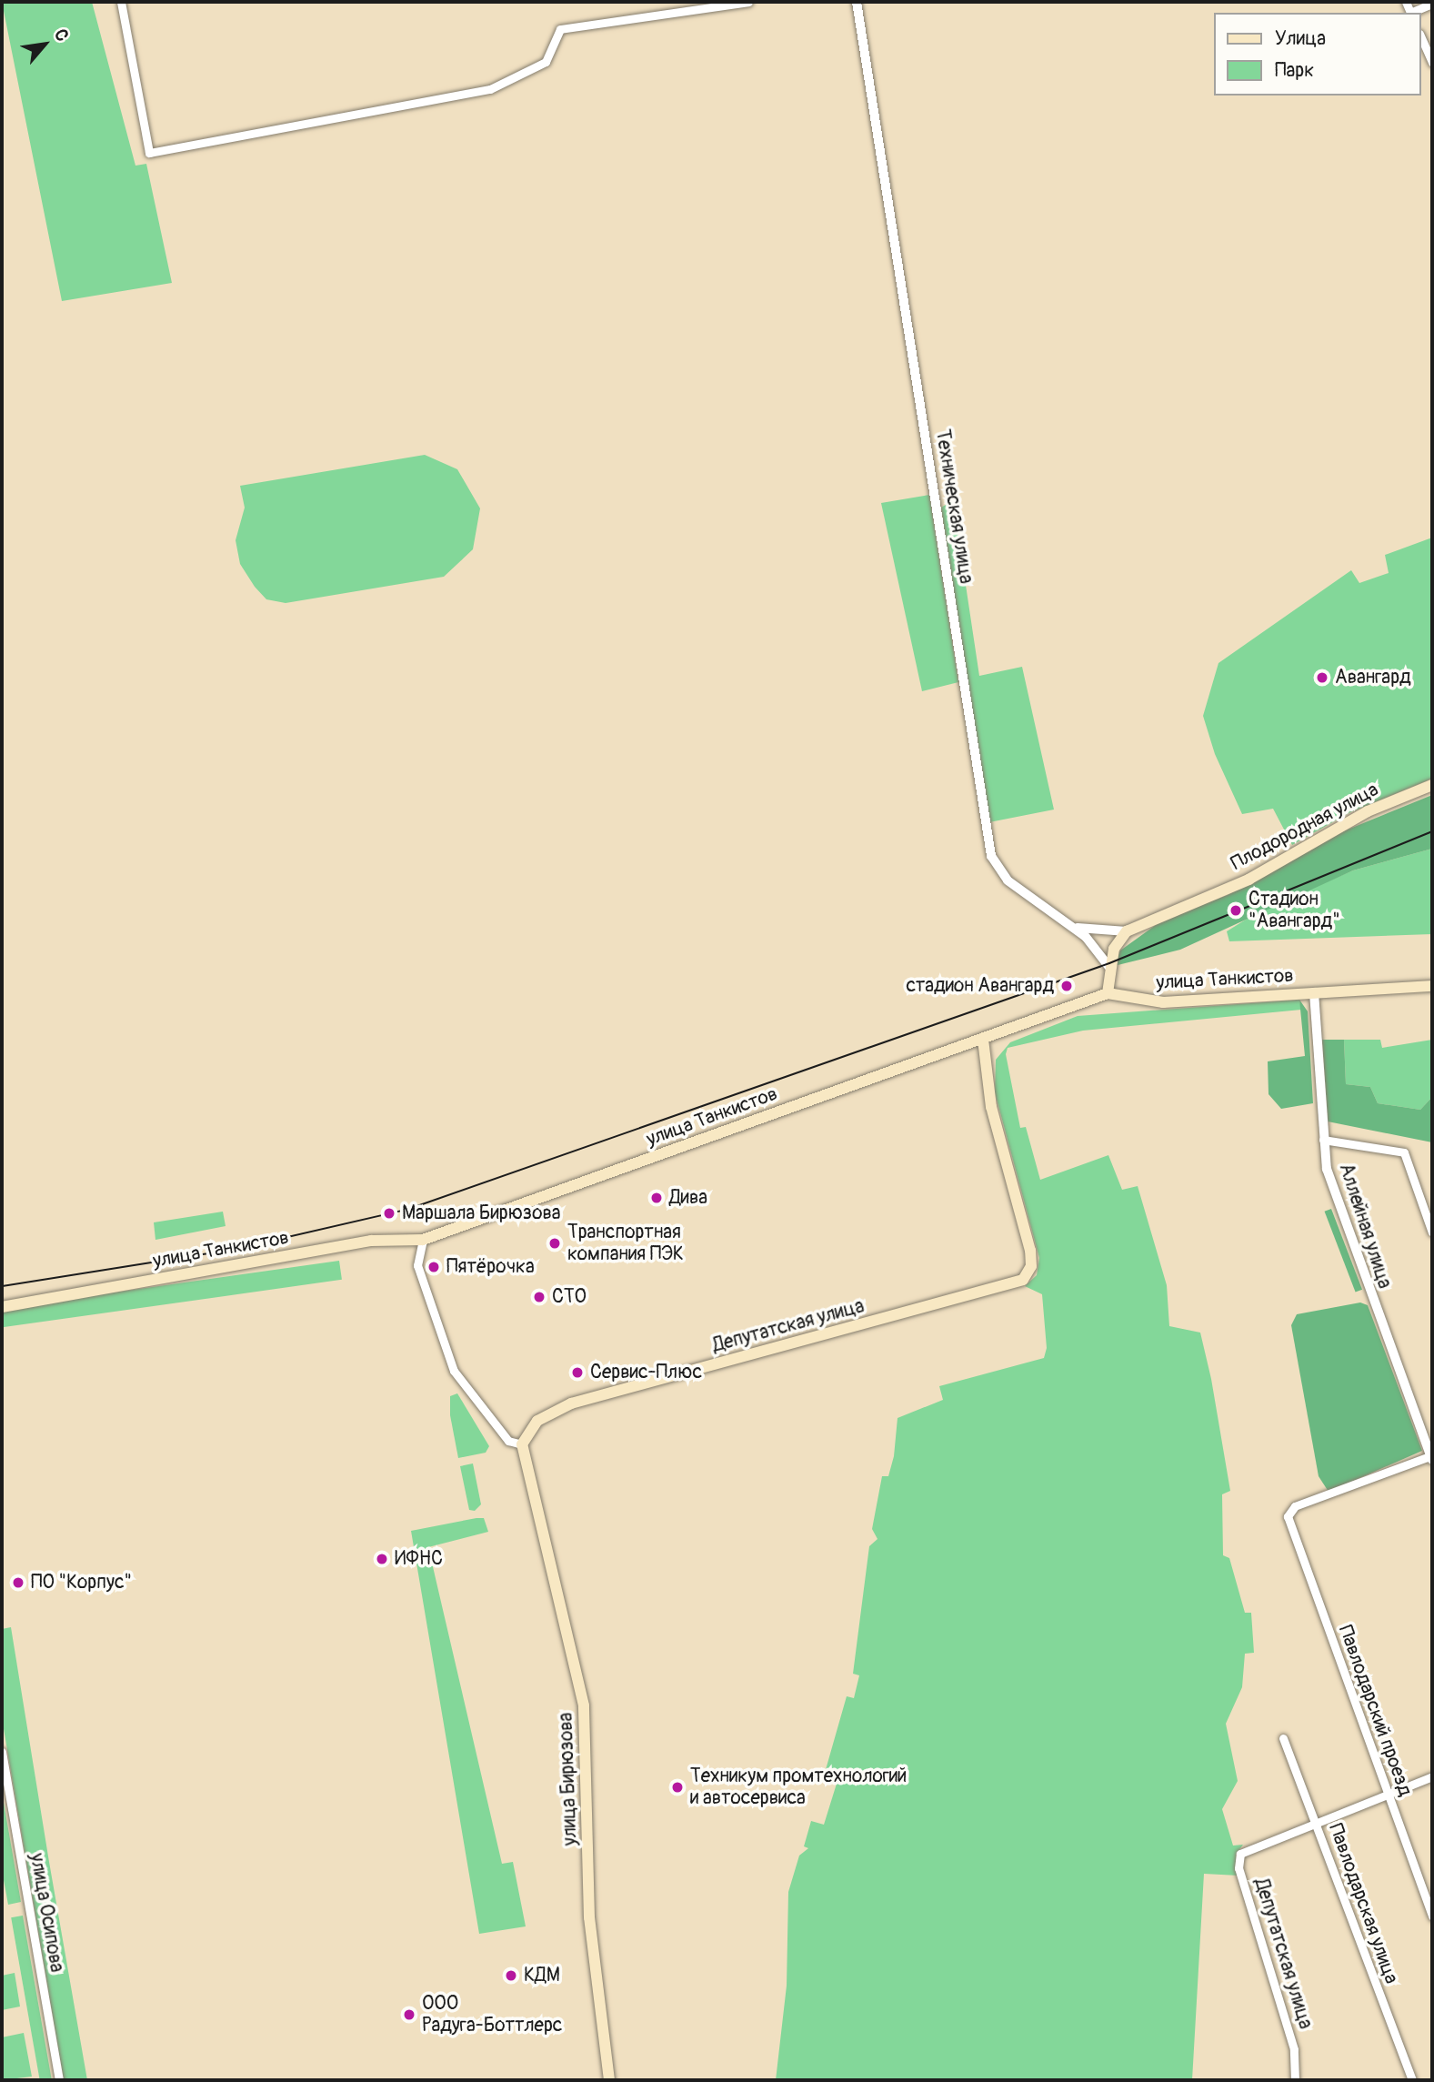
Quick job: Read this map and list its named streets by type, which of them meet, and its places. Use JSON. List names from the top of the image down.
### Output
{
  "streets": {
    "main road": [
      "Плодородная улица",
      "улица Танкистов",
      "Депутатская улица",
      "улица Бирюзова"
    ],
    "street": [
      "Техническая улица",
      "Аллейная улица",
      "Павлодарский проезд",
      "Павлодарская улица",
      "улица Осипова"
    ]
  },
  "crossings": [
    ["улица Танкистов", "Аллейная улица"],
    ["улица Танкистов", "Депутатская улица"],
    ["Аллейная улица", "Павлодарский проезд"],
    ["Депутатская улица", "улица Бирюзова"],
    ["Депутатская улица", "Павлодарская улица"]
  ],
  "places": [
    "Авангард",
    "Стадион \"Авангард\"",
    "стадион Авангард",
    "Дива",
    "Маршала Бирюзова",
    "Транспортная компания ПЭК",
    "Пятёрочка",
    "СТО",
    "Сервис-Плюс",
    "ИФНС",
    "ПО \"Корпус\"",
    "Техникум промтехнологий и автосервиса",
    "КДМ",
    "ООО Радуга-Боттлерс"
  ],
  "legend": ["Улица", "Парк"],
  "north": "top right"
}
